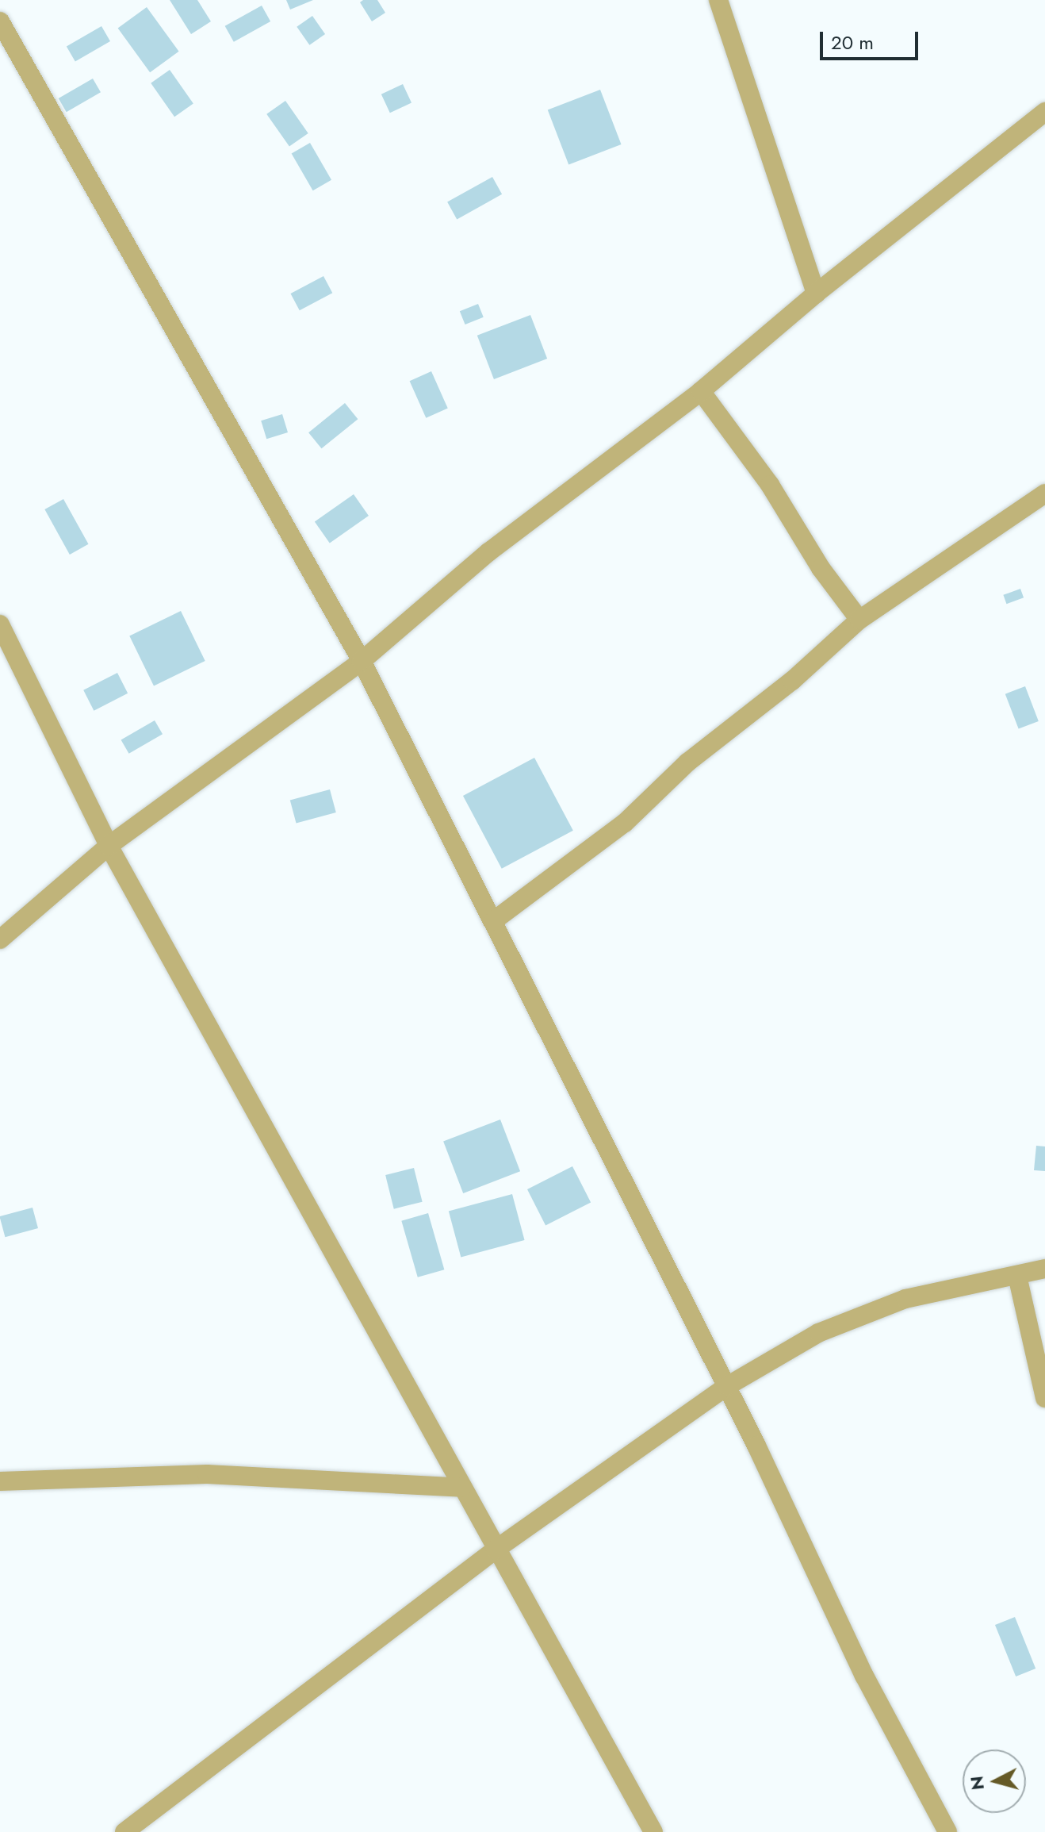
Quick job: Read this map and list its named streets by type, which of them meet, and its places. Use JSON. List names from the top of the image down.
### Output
{
  "scale_bar": "20 m",
  "north": "left"
}
